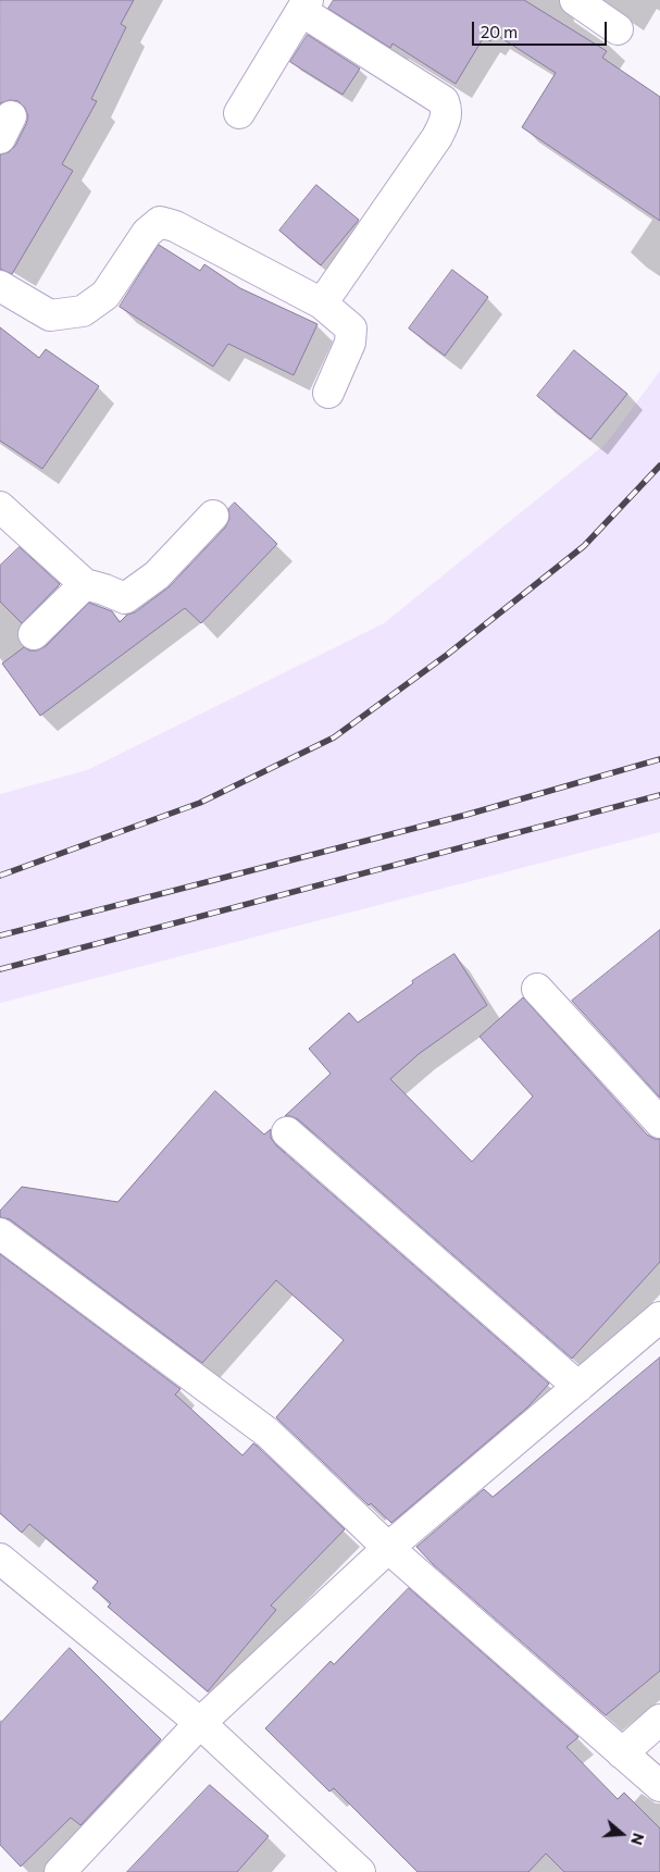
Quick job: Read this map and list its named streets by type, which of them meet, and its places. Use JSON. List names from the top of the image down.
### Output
{
  "scale_bar": "20 m",
  "north": "right"
}
